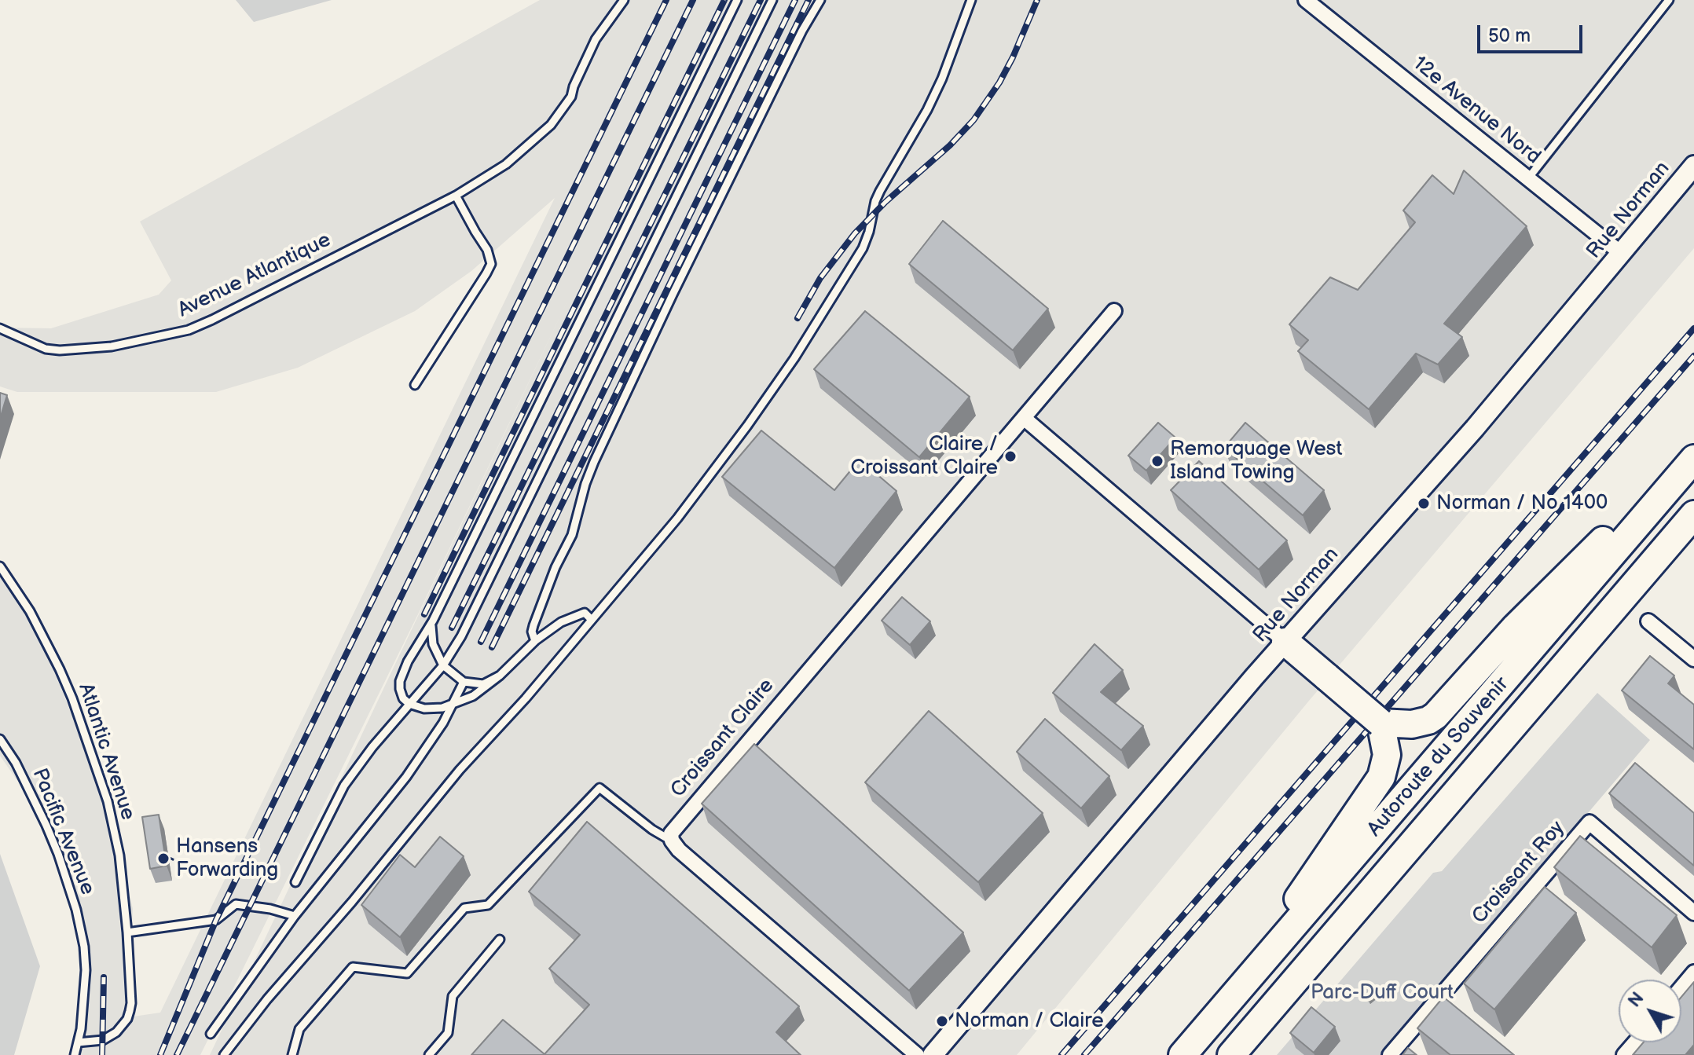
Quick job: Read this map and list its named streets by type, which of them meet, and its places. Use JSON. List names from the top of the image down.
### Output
{
  "streets": {
    "highway": ["Autoroute du Souvenir"],
    "street": [
      "12e Avenue Nord",
      "Rue Norman",
      "Croissant Claire",
      "Croissant Roy"
    ],
    "lane": ["Avenue Atlantique", "Atlantic Avenue", "Pacific Avenue"]
  },
  "crossings": [
    ["12e Avenue Nord", "Rue Norman"],
    ["Atlantic Avenue", "Pacific Avenue"]
  ],
  "parks": ["Parc-Duff Court"],
  "places": [
    "Claire / Croissant Claire",
    "Remorquage West Island Towing",
    "Norman / No 1400",
    "Hansens Forwarding",
    "Norman / Claire"
  ],
  "scale_bar": "50 m",
  "north": "top left"
}
